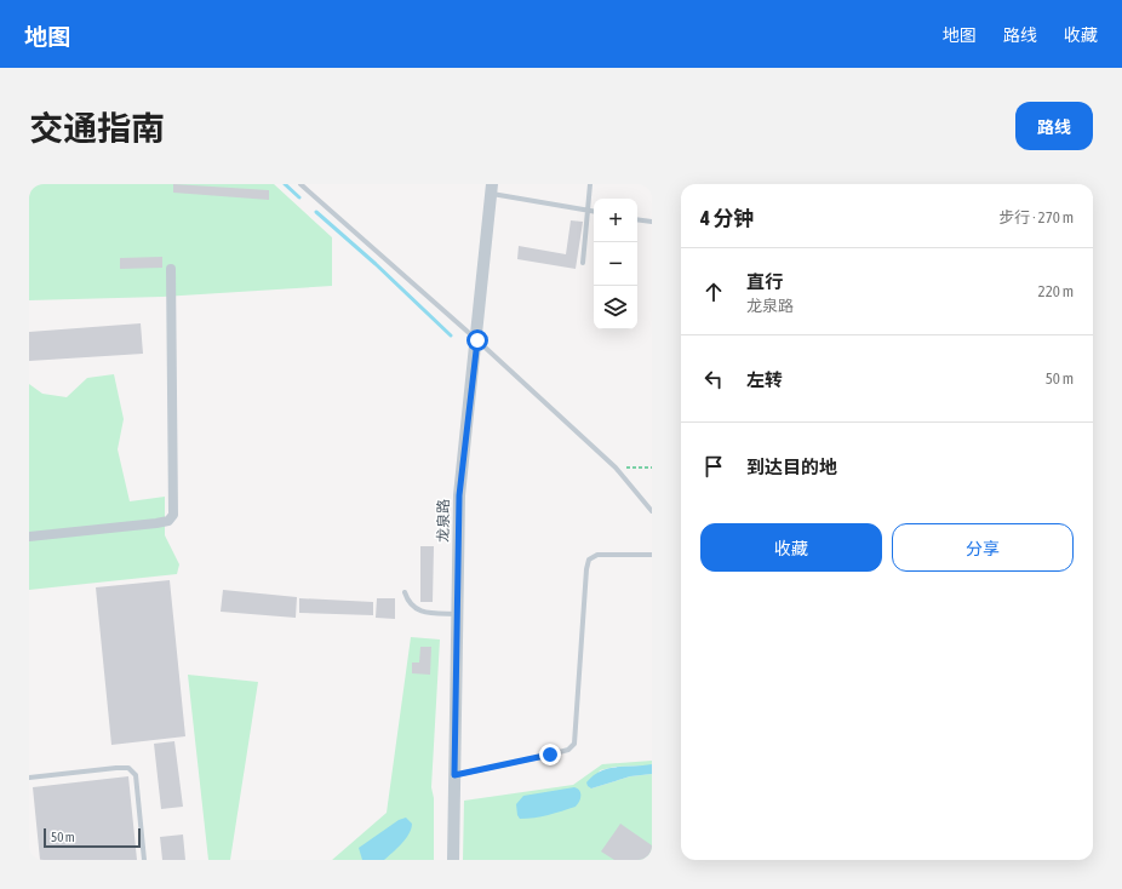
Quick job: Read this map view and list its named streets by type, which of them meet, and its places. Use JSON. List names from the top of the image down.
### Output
{
  "streets": {
    "street": ["龙泉路"]
  },
  "scale_bar": "50 m",
  "page": {
    "header": "地图",
    "nav": ["地图", "路线", "收藏"],
    "title": "交通指南",
    "buttons": [
      "路线",
      ["收藏", "分享"]
    ],
    "heading": ["4 分钟", "步行 · 270 m"],
    "map_buttons": ["+", "−"],
    "list": [
      ["直行", "龙泉路", "220 m"],
      ["左转", "50 m"],
      "到达目的地"
    ],
    "scale": "50 m"
  }
}
